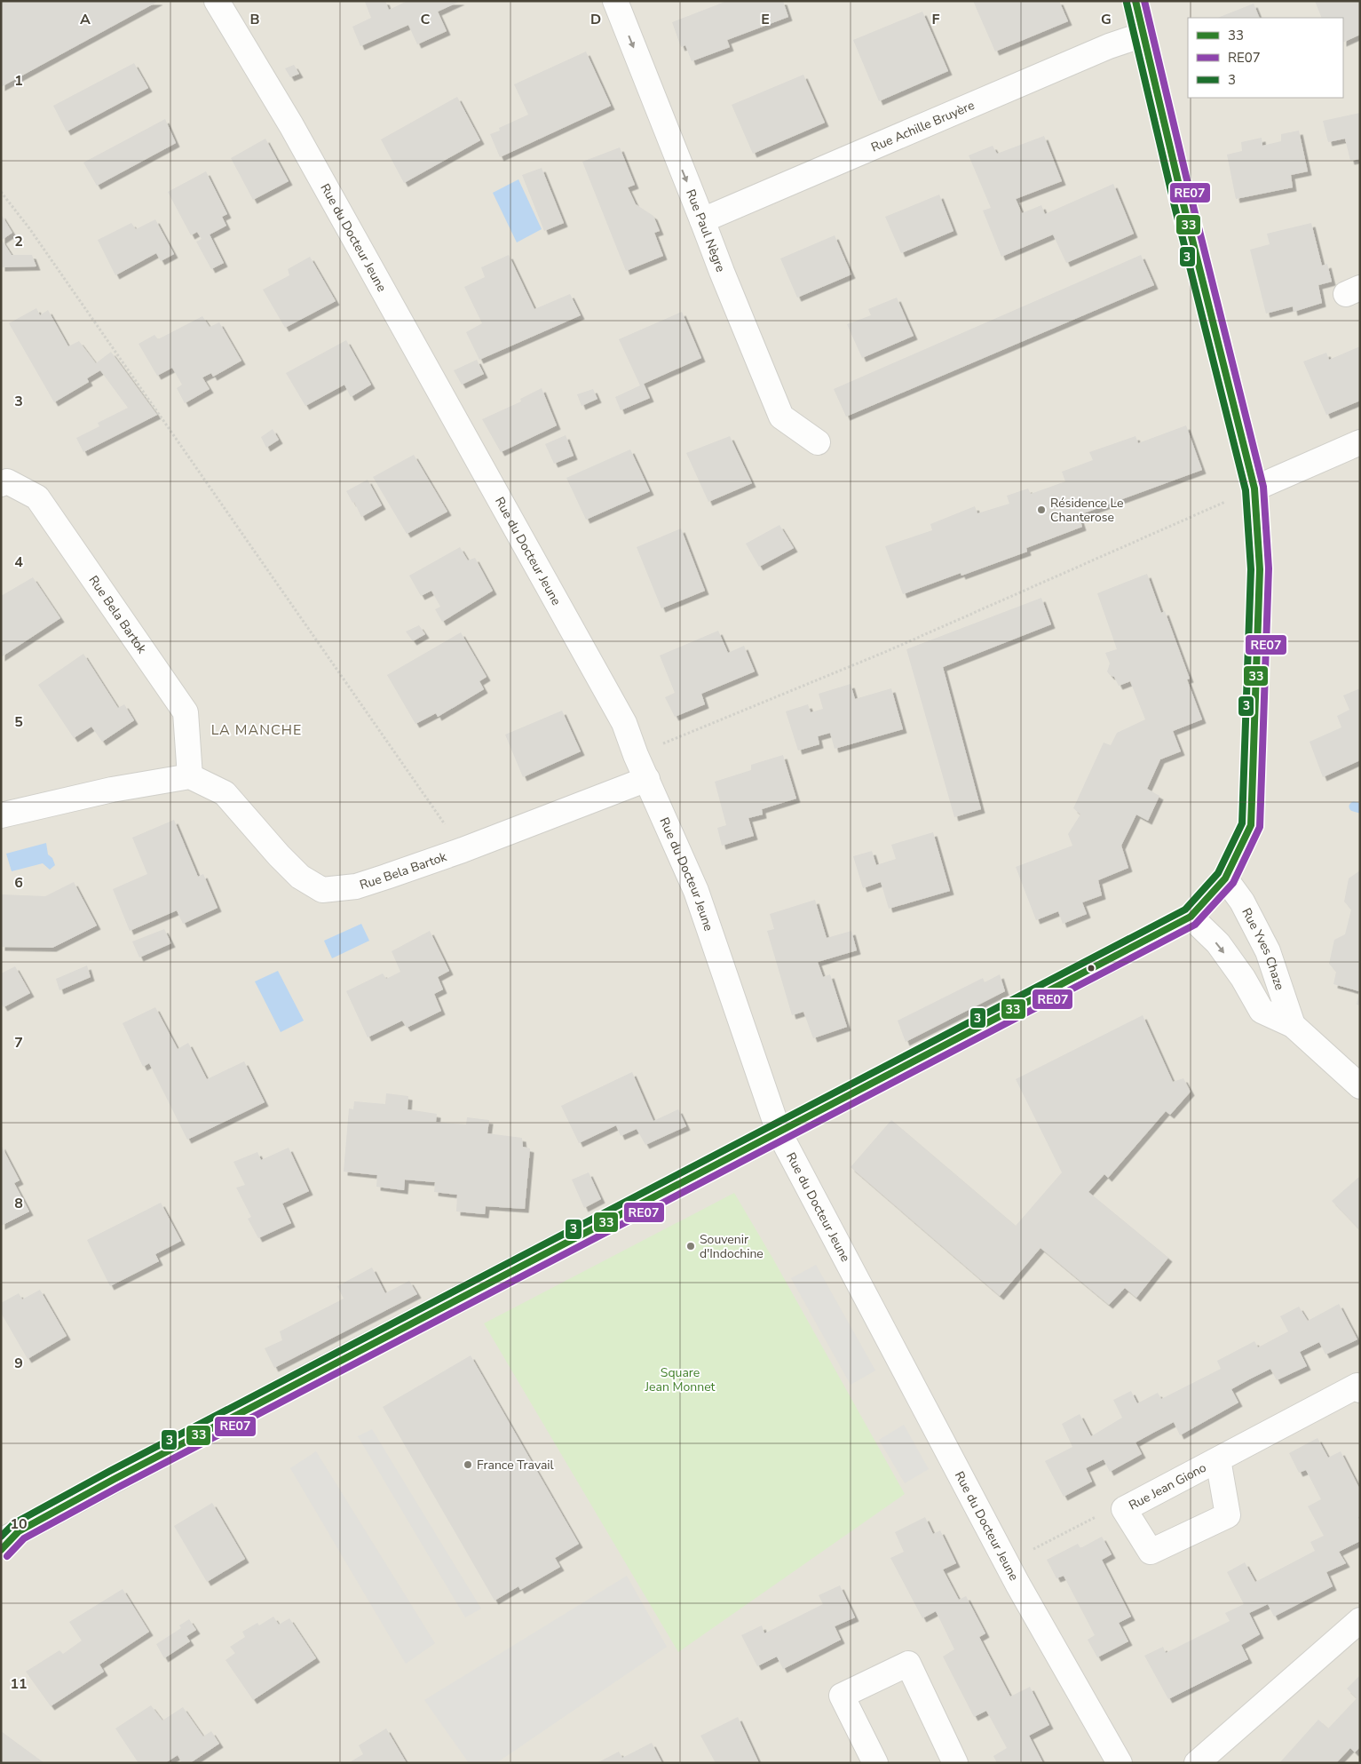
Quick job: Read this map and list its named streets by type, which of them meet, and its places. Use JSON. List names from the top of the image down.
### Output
{
  "streets": {
    "street": [
      "Rue Achille Bruyère",
      "Rue Paul Nègre",
      "Rue du Docteur Jeune",
      "Rue Bela Bartok",
      "Rue Yves Chaze",
      "Rue Jean Giono"
    ]
  },
  "crossings": [
    ["Rue Achille Bruyère", "Rue Paul Nègre"],
    ["Rue du Docteur Jeune", "Rue Bela Bartok"]
  ],
  "one_way": ["Rue Paul Nègre"],
  "districts": ["LA MANCHE"],
  "parks": ["Square Jean Monnet"],
  "places": ["Résidence Le Chanterose", "Souvenir d'Indochine", "France Travail"],
  "lines": ["transit line 33", "transit line RE07", "transit line 3"],
  "legend": ["33", "RE07", "3"],
  "grid": {
    "columns": [
      "A",
      "B",
      "C",
      "D",
      "E",
      "F",
      "G"
    ],
    "rows": [
      "1",
      "2",
      "3",
      "4",
      "5",
      "6",
      "7",
      "8",
      "9",
      "10",
      "11"
    ]
  }
}
